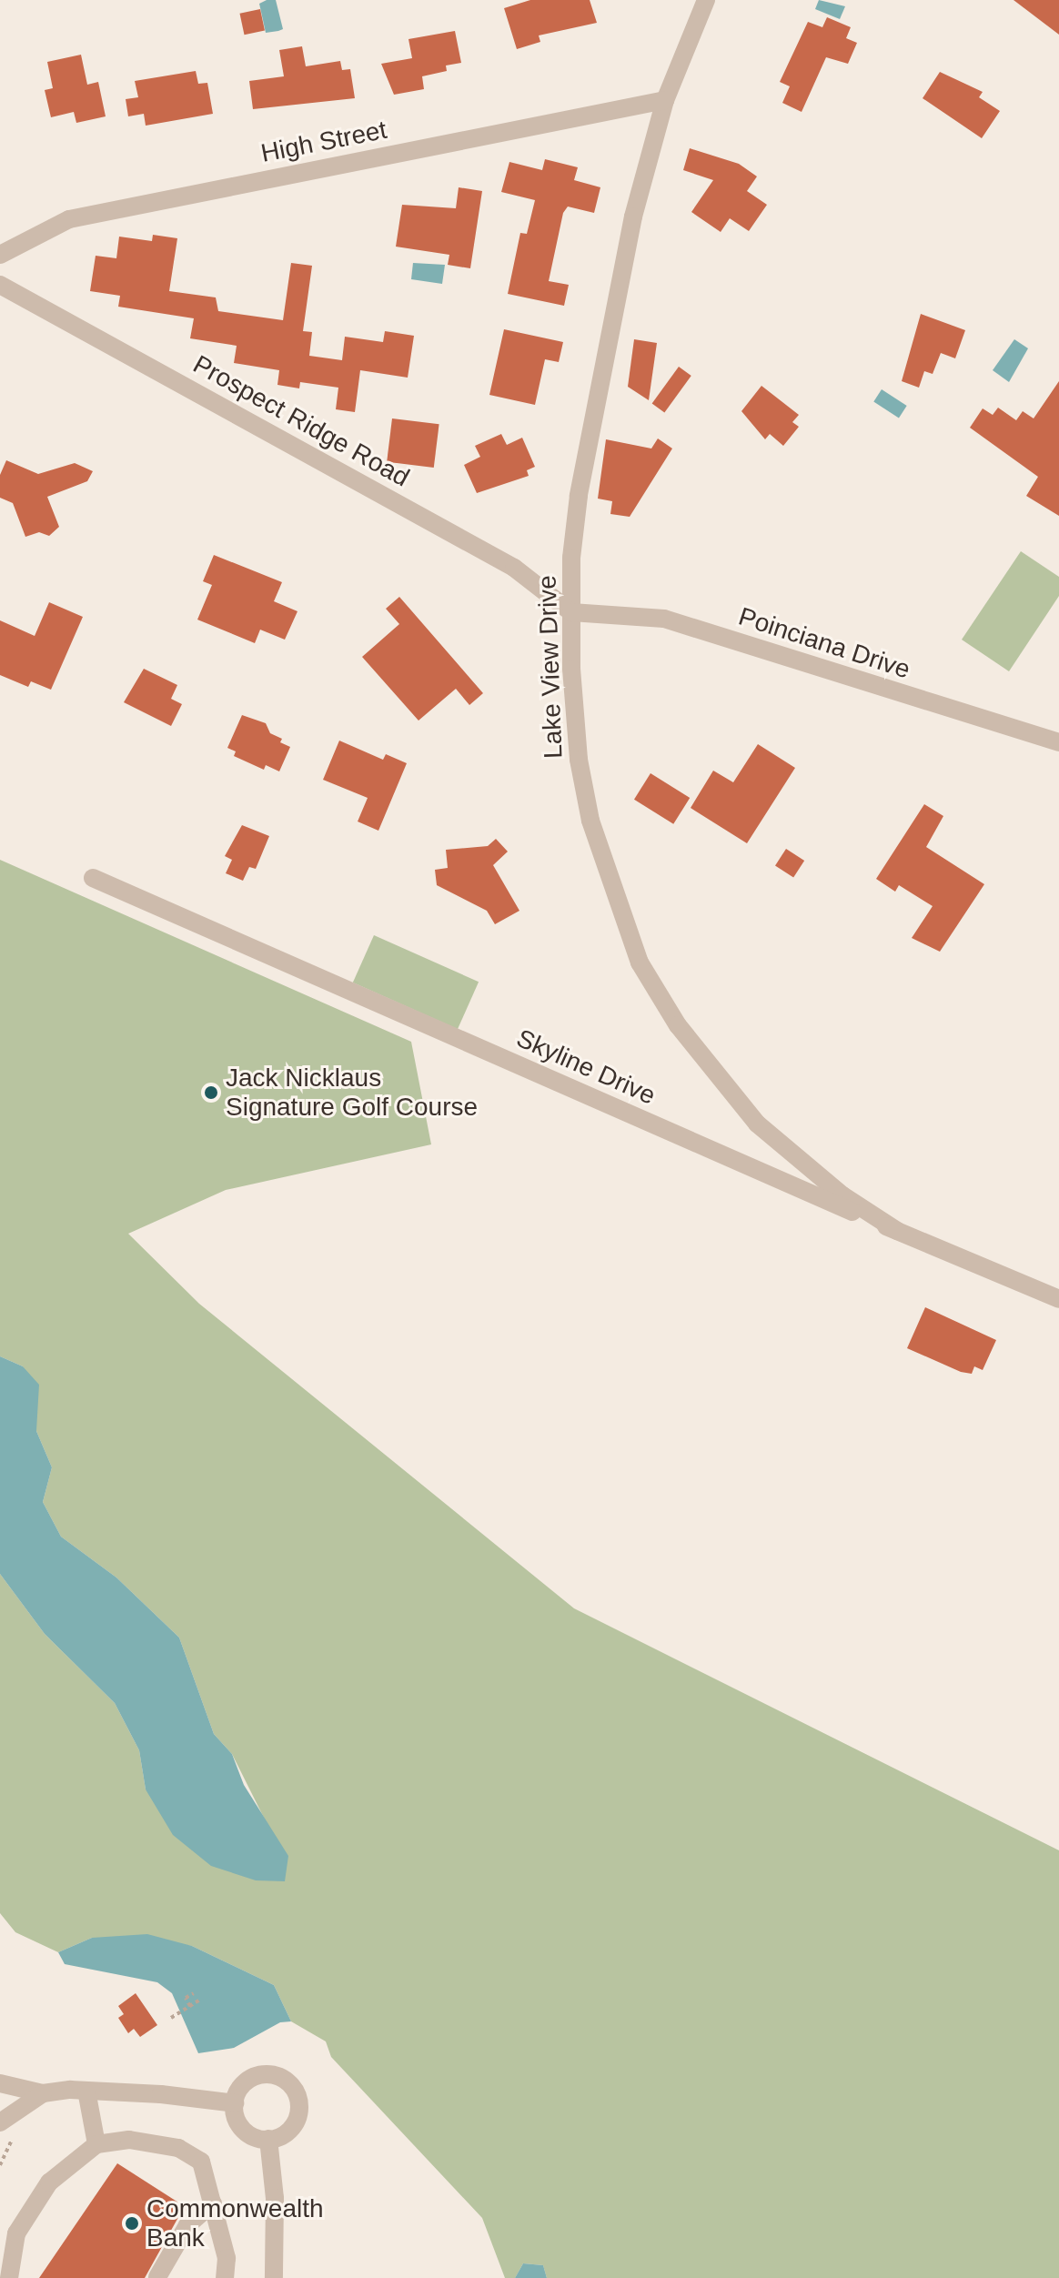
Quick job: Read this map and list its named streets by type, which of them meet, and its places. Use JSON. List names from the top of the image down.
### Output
{
  "streets": {
    "street": [
      "High Street",
      "Prospect Ridge Road",
      "Poinciana Drive",
      "Lake View Drive",
      "Skyline Drive"
    ]
  },
  "crossings": [
    ["High Street", "Lake View Drive"],
    ["Prospect Ridge Road", "Poinciana Drive"],
    ["Prospect Ridge Road", "Lake View Drive"],
    ["Poinciana Drive", "Lake View Drive"],
    ["Lake View Drive", "Skyline Drive"]
  ],
  "places": ["Jack Nicklaus Signature Golf Course", "Commonwealth Bank"]
}
